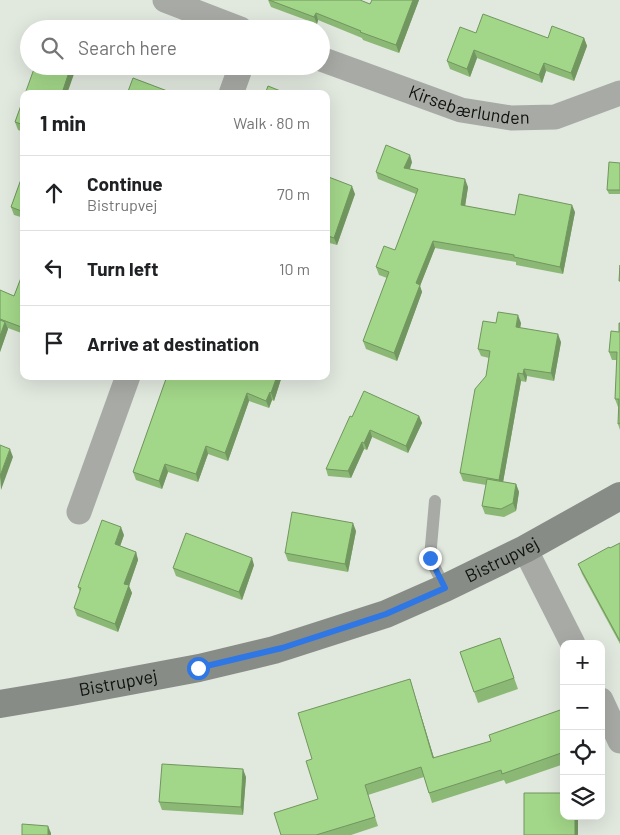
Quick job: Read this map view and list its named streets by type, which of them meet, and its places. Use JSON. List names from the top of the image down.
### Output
{
  "streets": {
    "main road": ["Bistrupvej"],
    "street": ["Kirsebærlunden"]
  },
  "page": {
    "search": "Search here",
    "heading": ["1 min", "Walk · 80 m"],
    "list": [
      ["Continue", "Bistrupvej", "70 m"],
      ["Turn left", "10 m"],
      "Arrive at destination"
    ],
    "map_buttons": ["+", "−"]
  }
}
